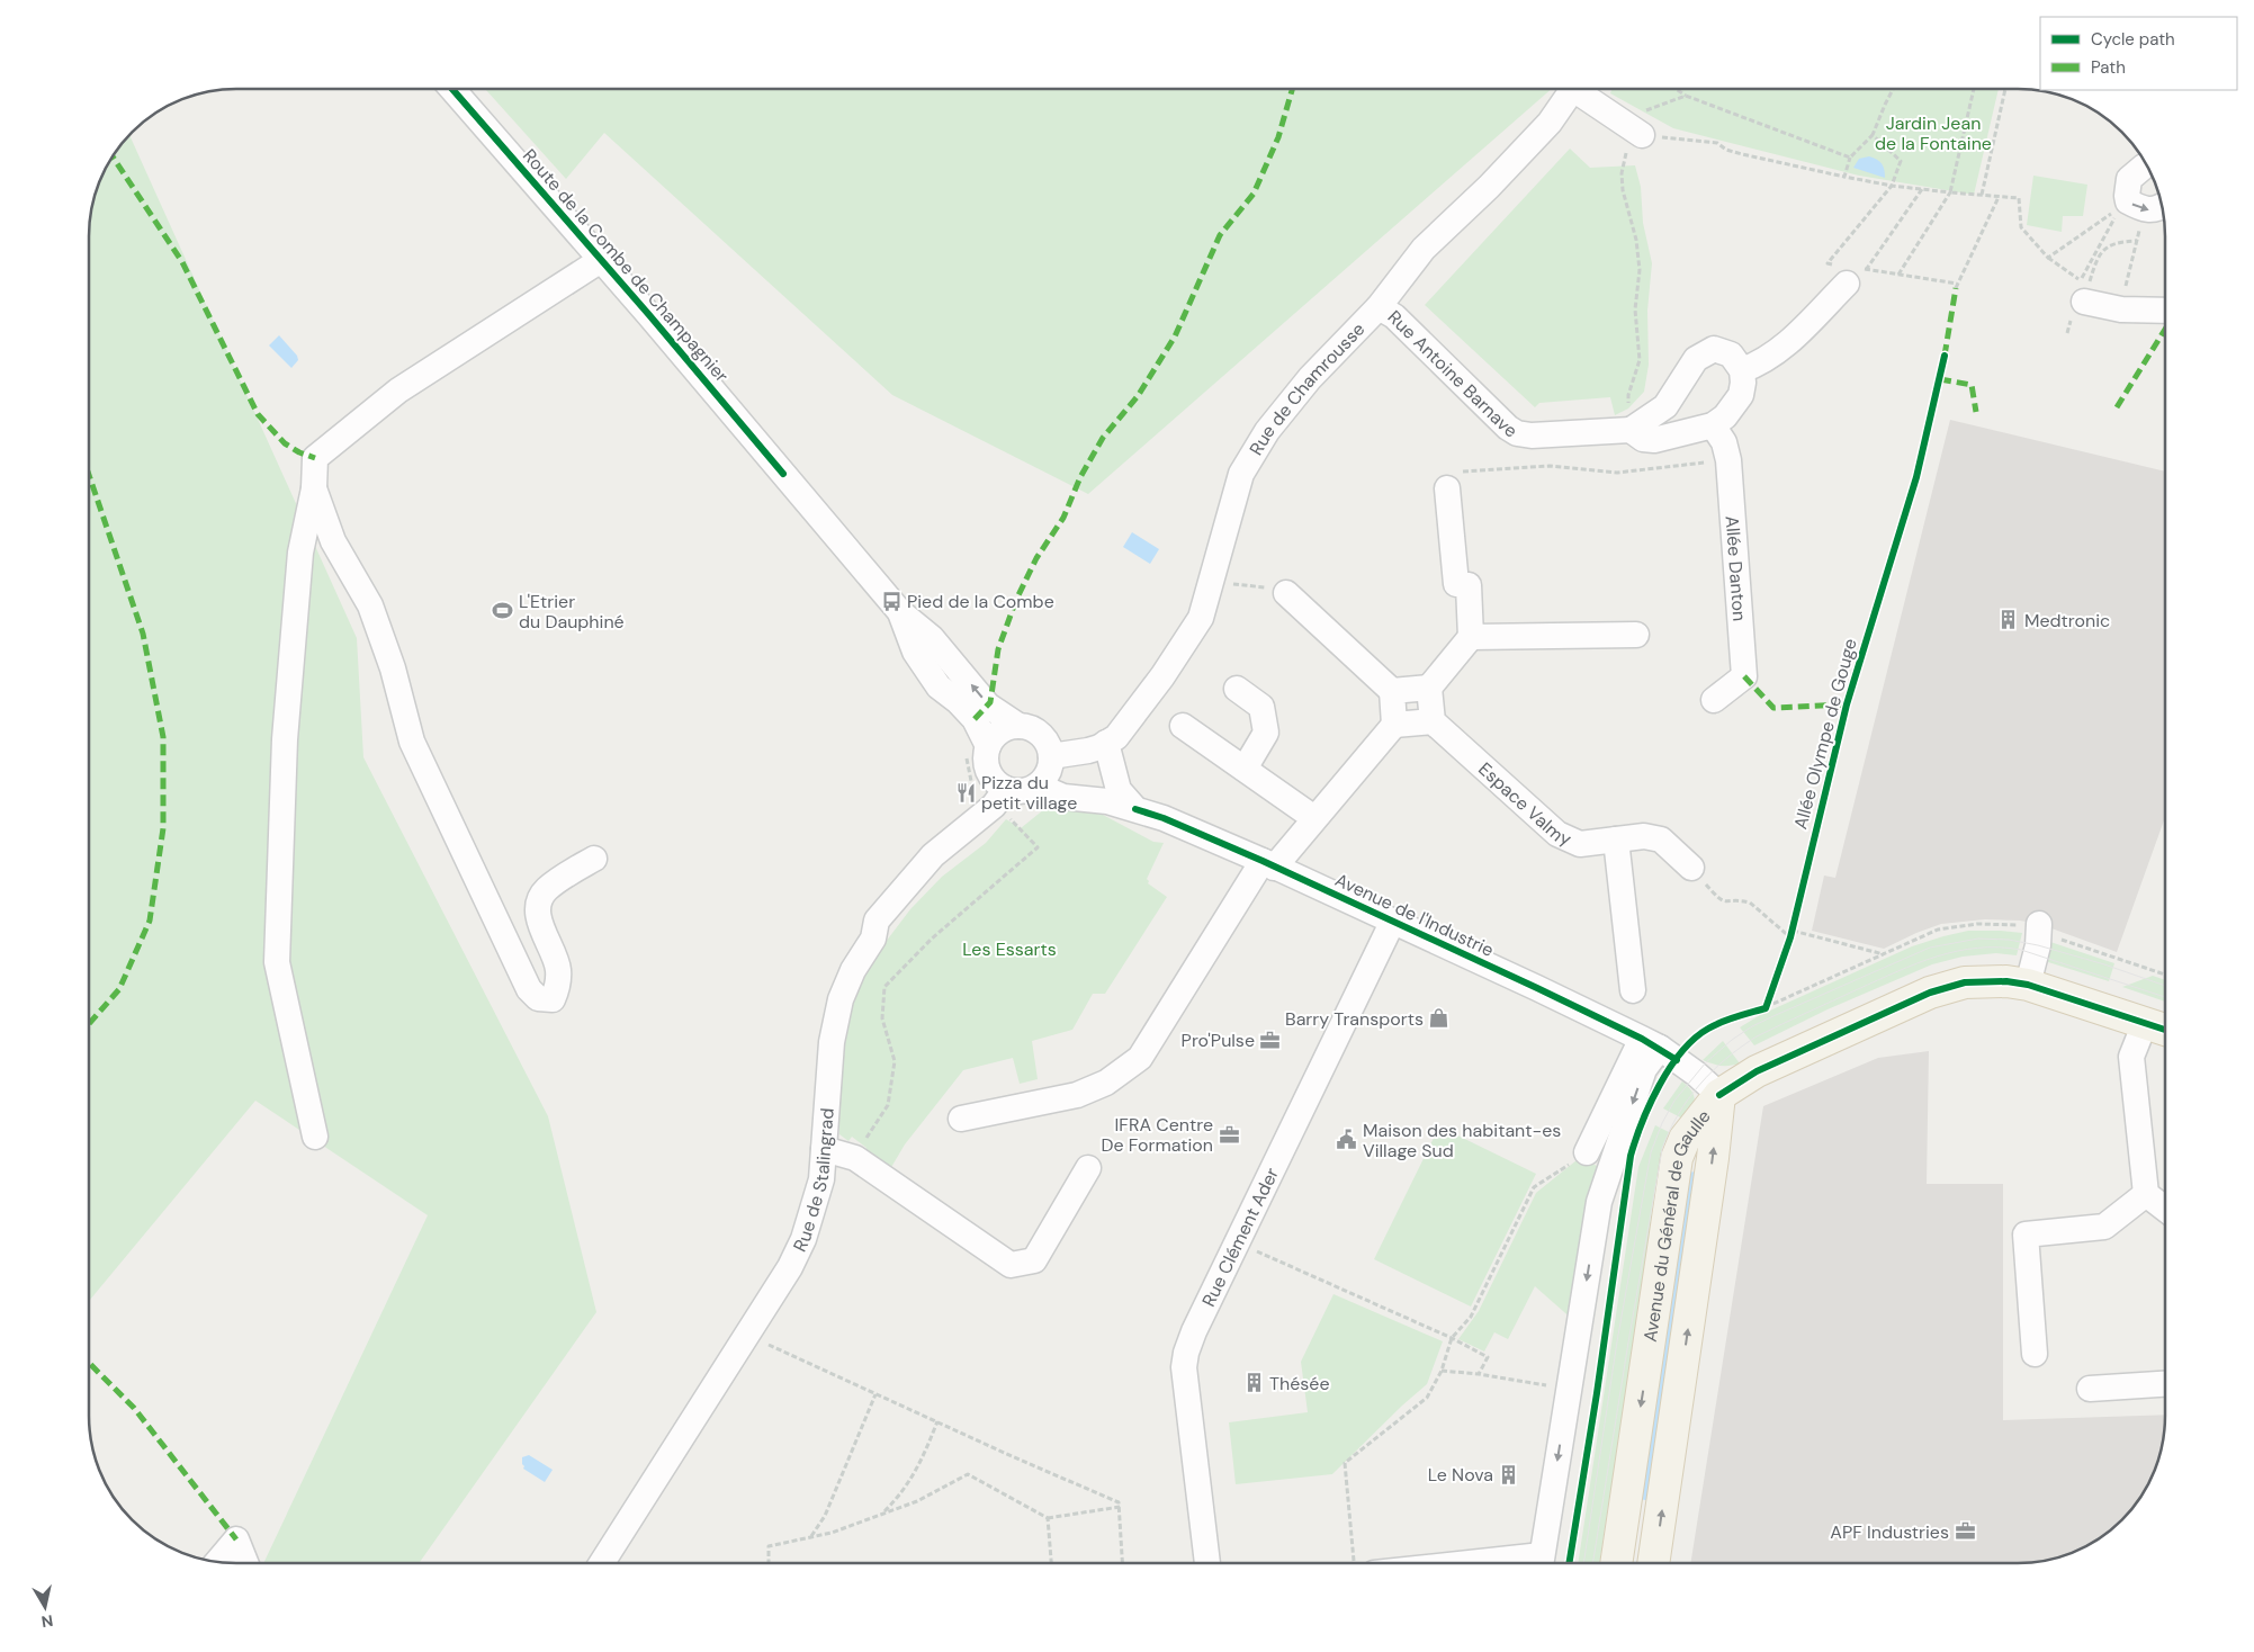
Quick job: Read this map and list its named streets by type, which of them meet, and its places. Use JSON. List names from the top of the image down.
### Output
{
  "streets": {
    "main road": ["Avenue du Général de Gaulle"],
    "street": [
      "Route de la Combe de Champagnier",
      "Rue Antoine Barnave",
      "Rue de Chamrousse",
      "Allée Danton",
      "Espace Valmy",
      "Avenue de l'Industrie",
      "Rue de Stalingrad",
      "Rue Clément Ader"
    ],
    "cycle path": ["Allée Olympe de Gouge"]
  },
  "crossings": [
    ["Route de la Combe de Champagnier", "Rue de Chamrousse"],
    ["Route de la Combe de Champagnier", "Avenue de l'Industrie"],
    ["Route de la Combe de Champagnier", "Rue de Stalingrad"],
    ["Rue Antoine Barnave", "Rue de Chamrousse"],
    ["Rue Antoine Barnave", "Allée Danton"],
    ["Rue de Chamrousse", "Avenue de l'Industrie"],
    ["Rue de Chamrousse", "Rue de Stalingrad"],
    ["Avenue de l'Industrie", "Rue de Stalingrad"],
    ["Avenue de l'Industrie", "Avenue du Général de Gaulle"],
    ["Avenue de l'Industrie", "Rue Clément Ader"]
  ],
  "parks": ["Jardin Jean de la Fontaine", "Les Essarts"],
  "places": {
    "bus stop": ["Pied de la Combe"],
    "sports": ["L'Etrier du Dauphiné"],
    "building": ["Medtronic", "Thésée", "Le Nova"],
    "restaurant": ["Pizza du petit village"],
    "shop": ["Barry Transports"],
    "office": ["Pro'Pulse", "IFRA Centre De Formation", "APF Industries"],
    "public building": ["Maison des habitant-es Village Sud"]
  },
  "legend": ["Cycle path", "Path"],
  "north": "bottom"
}
